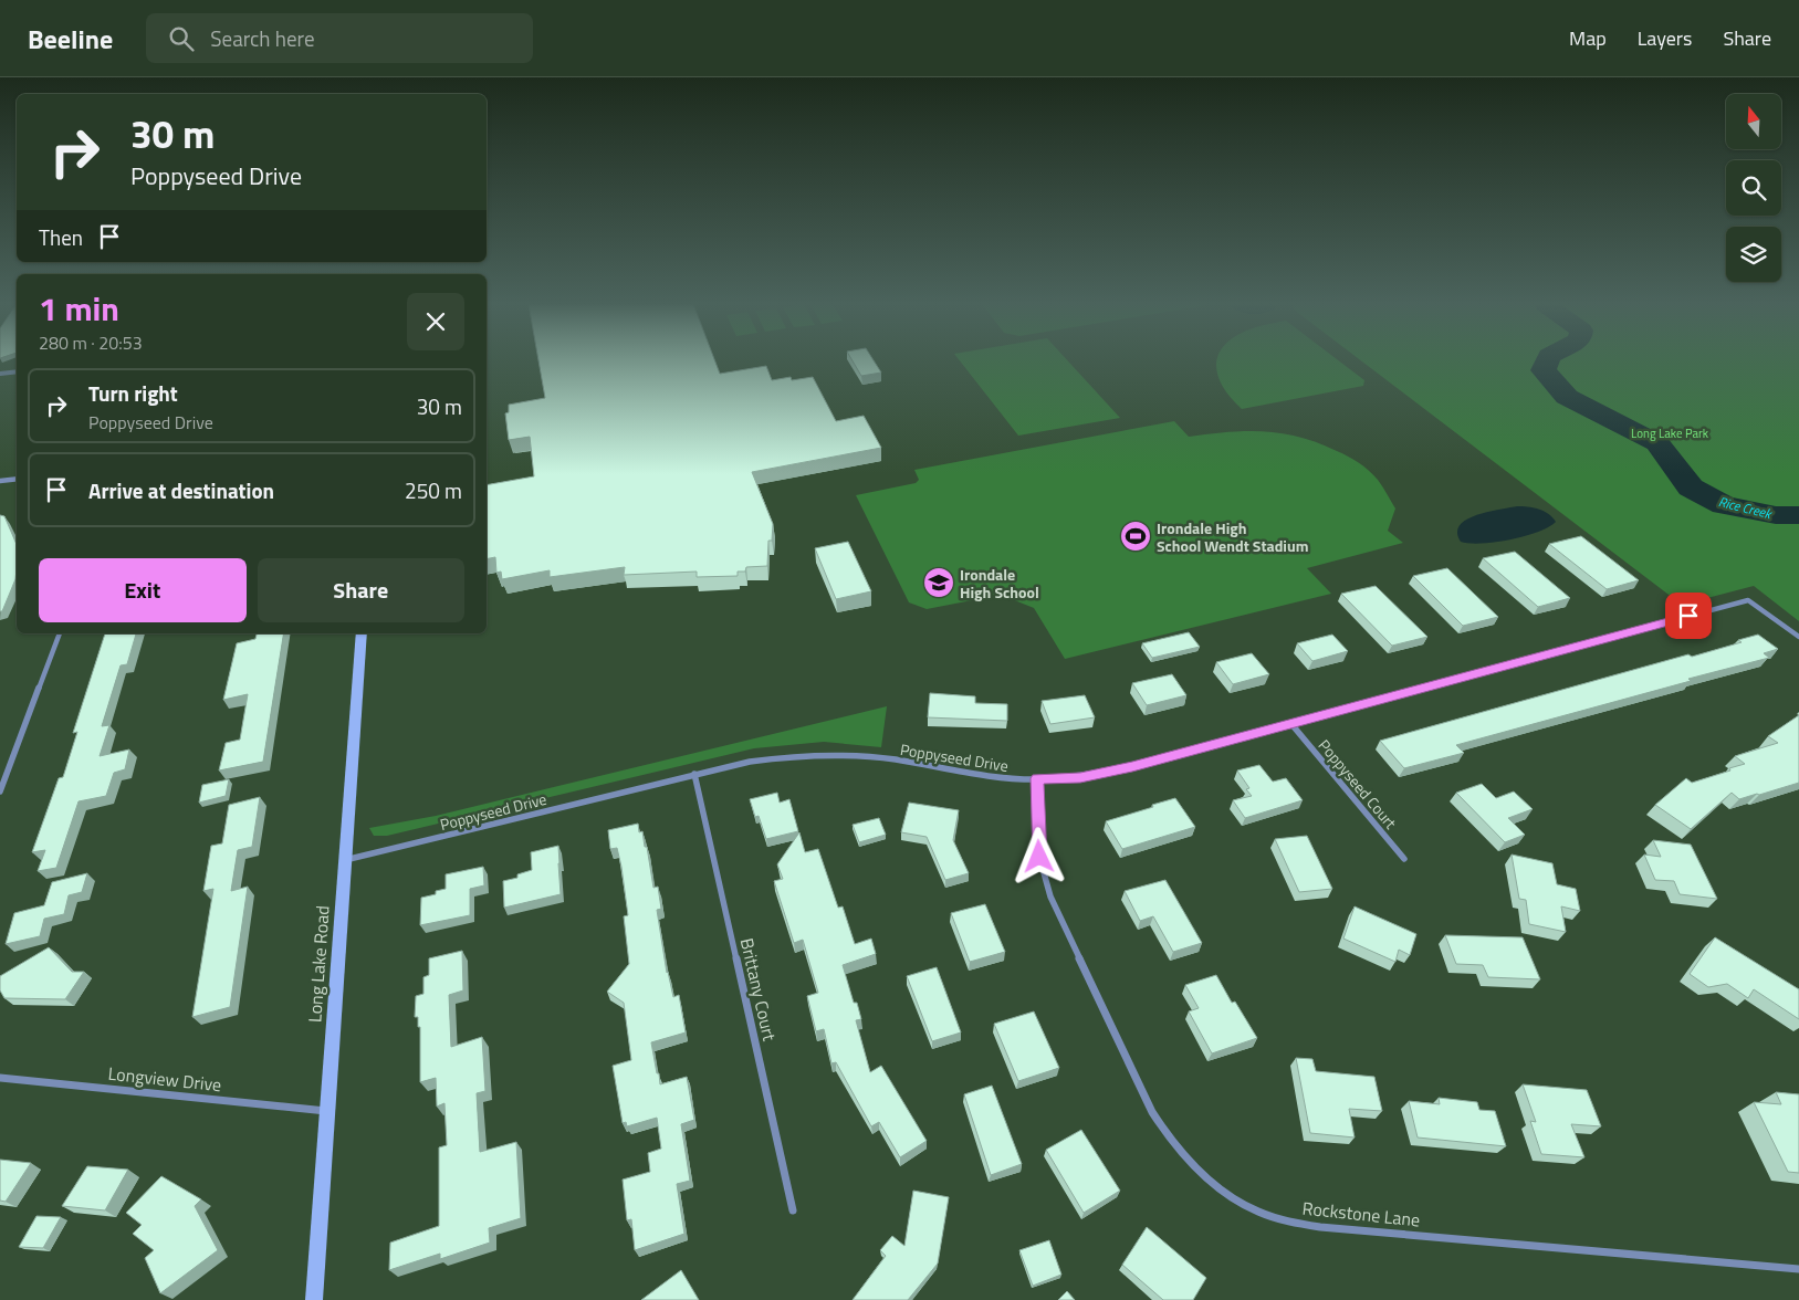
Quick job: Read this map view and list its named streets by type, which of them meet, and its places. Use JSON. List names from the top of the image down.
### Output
{
  "streets": {
    "street": [
      "Poppyseed Drive",
      "Poppyseed Court",
      "Long Lake Road",
      "Brittany Court",
      "Longview Drive",
      "Rockstone Lane"
    ]
  },
  "crossings": [
    ["Poppyseed Drive", "Poppyseed Court"],
    ["Poppyseed Drive", "Long Lake Road"],
    ["Poppyseed Drive", "Brittany Court"],
    ["Poppyseed Drive", "Rockstone Lane"],
    ["Long Lake Road", "Longview Drive"]
  ],
  "water": ["Rice Creek"],
  "parks": ["Long Lake Park"],
  "places": {
    "sports": ["Irondale High School Wendt Stadium"],
    "school or university": ["Irondale High School"]
  },
  "north": "top",
  "page": {
    "header": "Beeline",
    "search": "Search here",
    "nav": ["Map", "Layers", "Share"],
    "turn": ["30 m", "Poppyseed Drive"],
    "then": "Then",
    "heading": ["1 min", "280 m · 20:53"],
    "list": [
      {
        "name": "Turn right",
        "note": "Poppyseed Drive",
        "value": "30 m"
      },
      {
        "name": "Arrive at destination",
        "value": "250 m"
      }
    ],
    "buttons": ["Exit", "Share"]
  }
}
